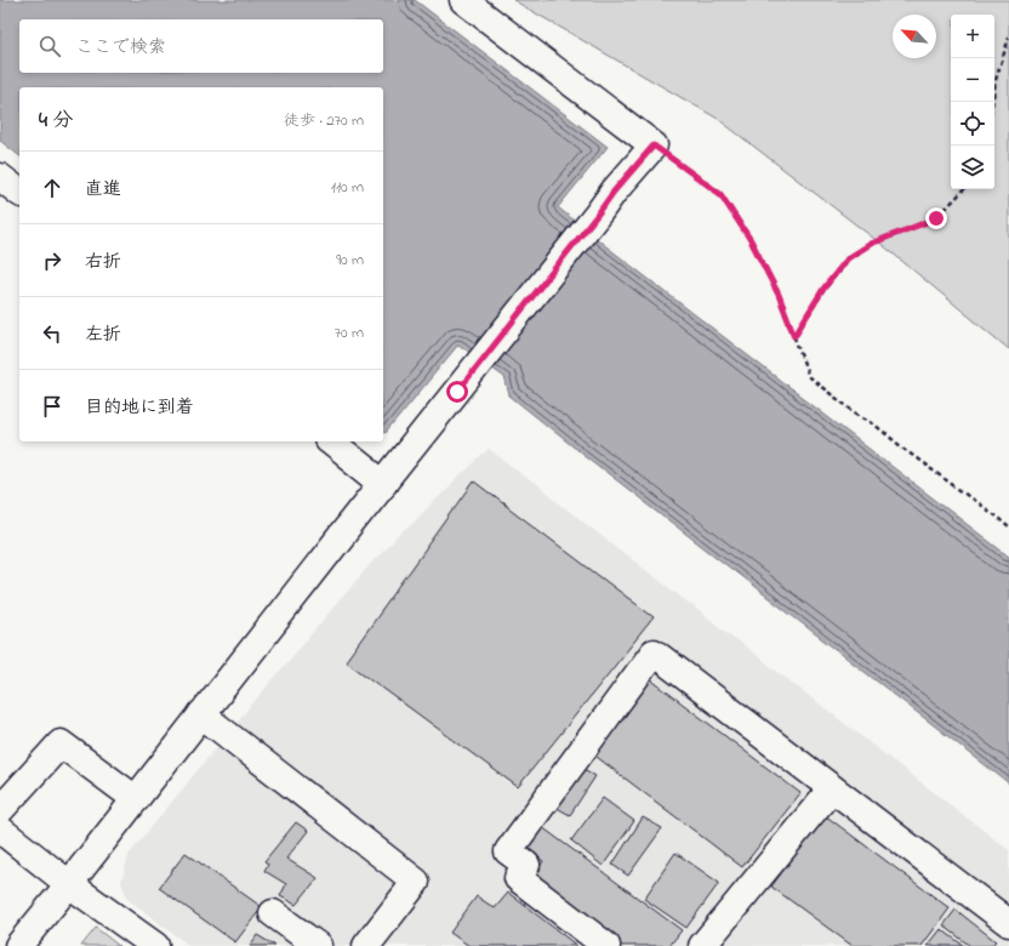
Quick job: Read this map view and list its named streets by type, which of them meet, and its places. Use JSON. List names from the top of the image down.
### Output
{
  "north": "top left",
  "page": {
    "map_buttons": ["+", "−"],
    "search": "ここで検索",
    "heading": ["4 分", "徒歩 · 270 m"],
    "list": [
      ["直進", "110 m"],
      ["右折", "90 m"],
      ["左折", "70 m"],
      "目的地に到着"
    ]
  }
}
